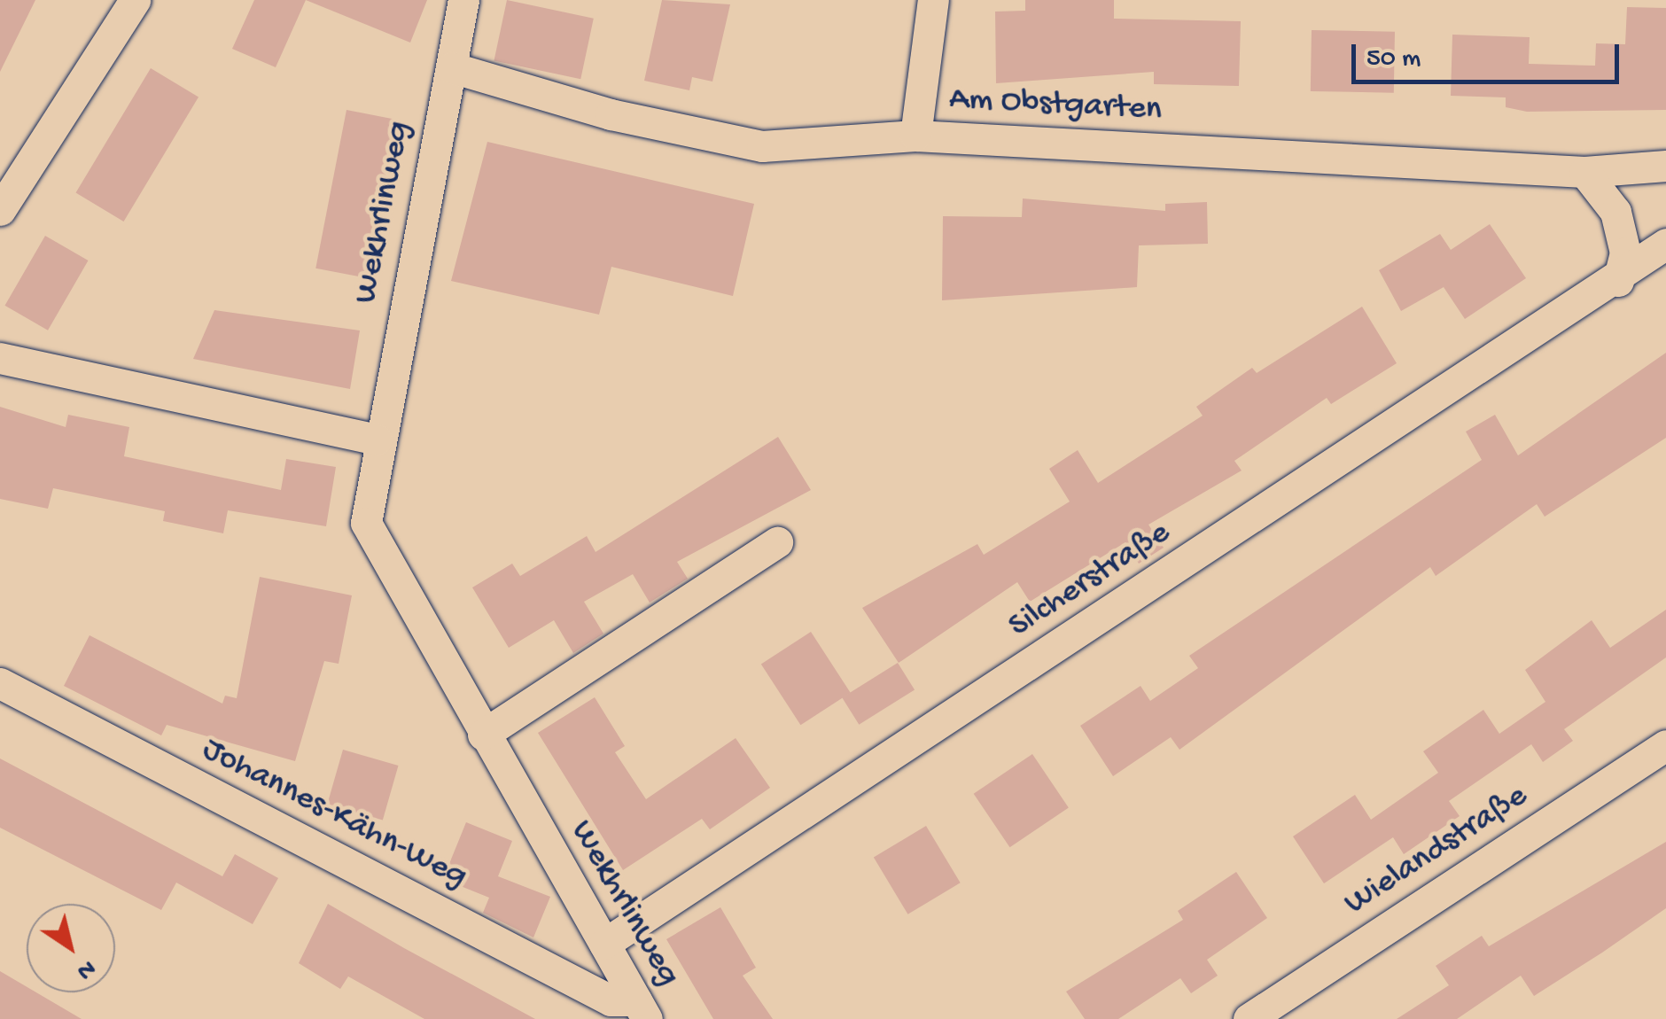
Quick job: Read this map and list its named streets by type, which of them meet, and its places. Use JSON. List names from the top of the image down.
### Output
{
  "streets": {
    "street": [
      "Am Obstgarten",
      "Wekhrlinweg",
      "Silcherstraße",
      "Johannes-Kähn-Weg",
      "Wielandstraße"
    ]
  },
  "crossings": [
    ["Am Obstgarten", "Wekhrlinweg"],
    ["Wekhrlinweg", "Silcherstraße"],
    ["Wekhrlinweg", "Johannes-Kähn-Weg"]
  ],
  "scale_bar": "50 m",
  "north": "bottom right"
}
